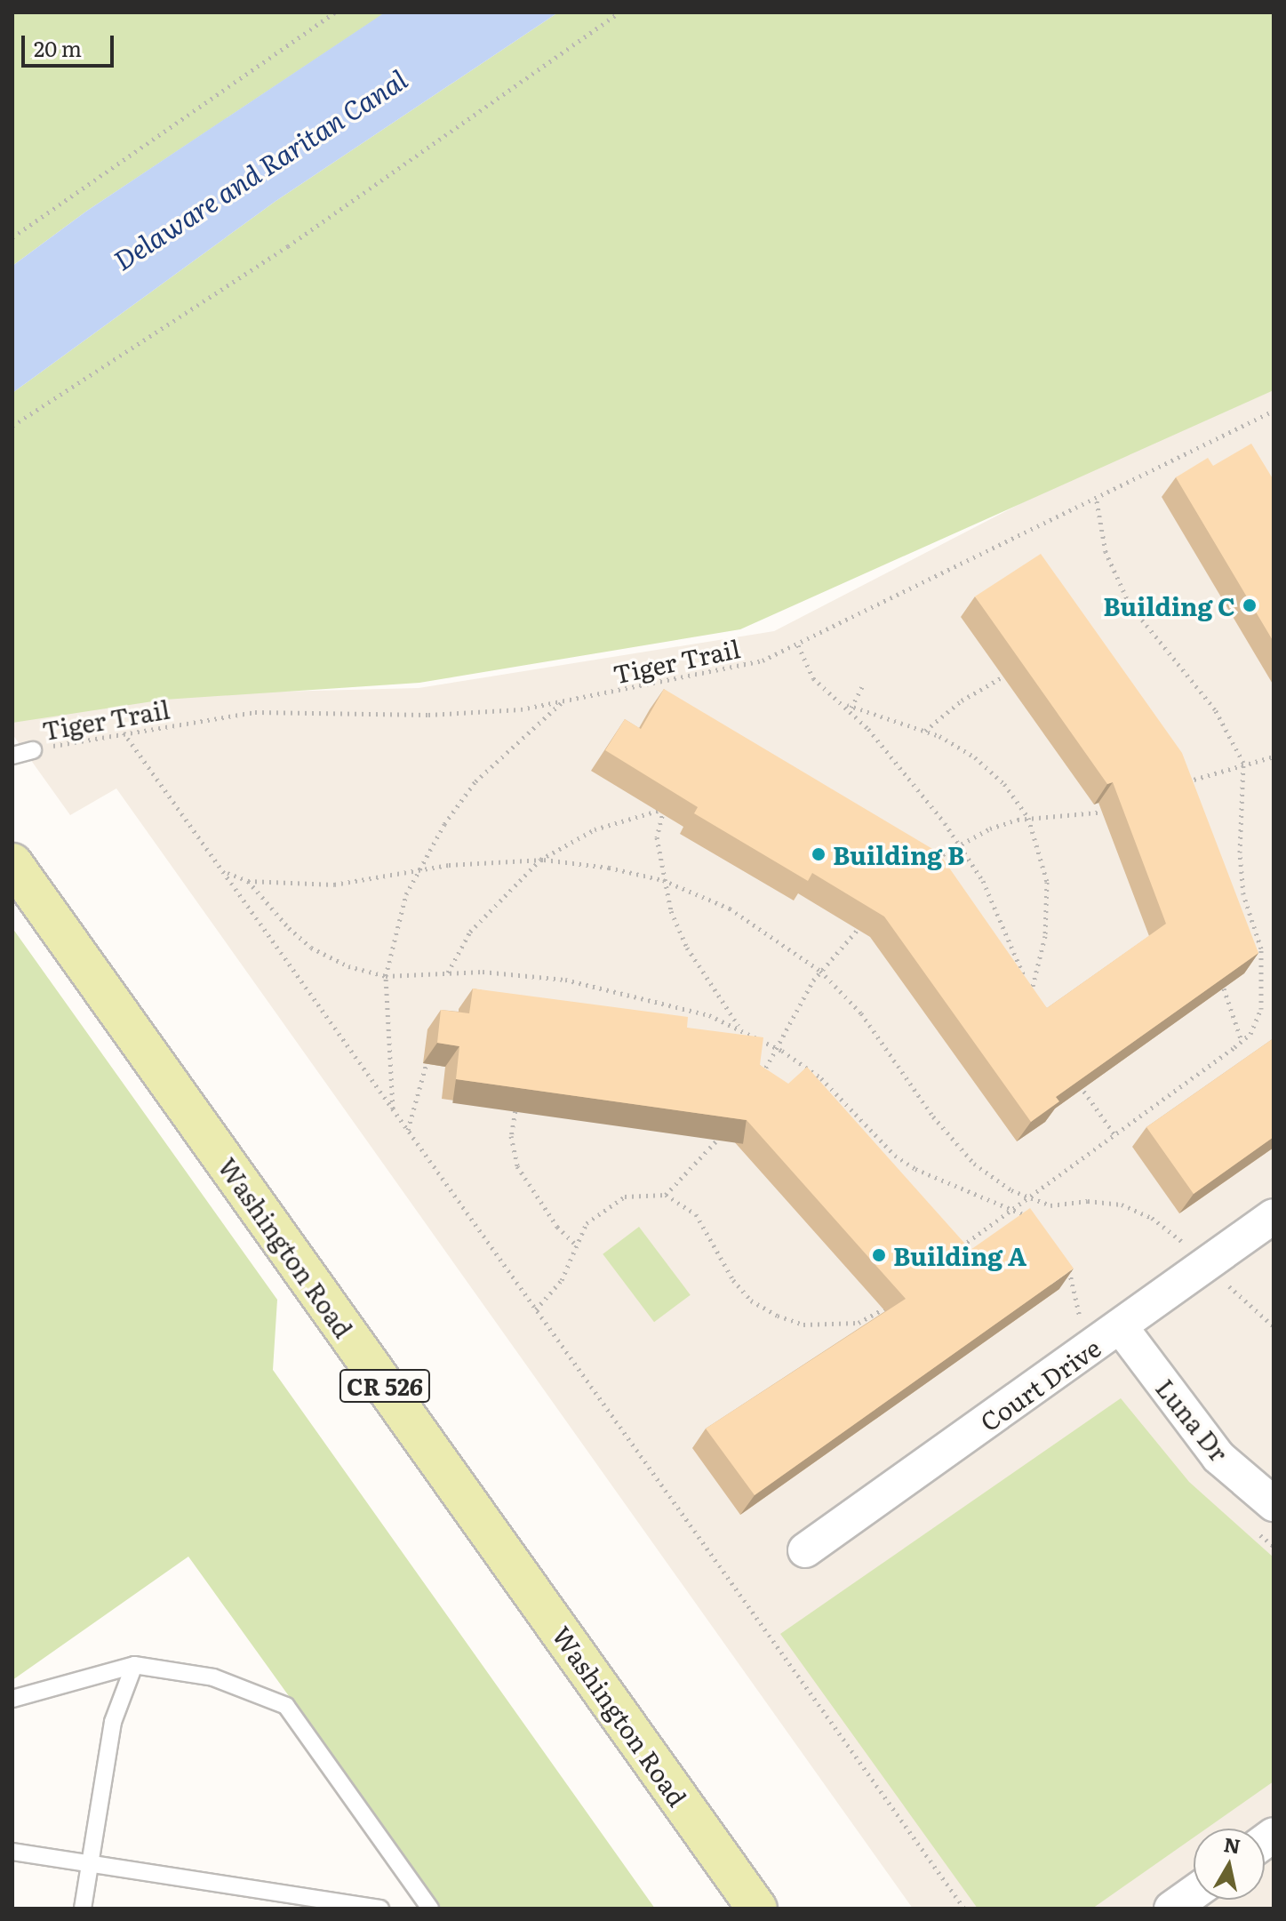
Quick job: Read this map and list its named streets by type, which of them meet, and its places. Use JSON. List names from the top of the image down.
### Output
{
  "streets": {
    "main road": ["Washington Road", "CR 526"],
    "street": ["Court Drive", "Luna Dr"],
    "path": ["Tiger Trail"]
  },
  "crossings": [
    ["Court Drive", "Luna Dr"]
  ],
  "water": ["Delaware and Raritan Canal"],
  "places": ["Building C", "Building B", "Building A"],
  "scale_bar": "20 m",
  "north": "top"
}
